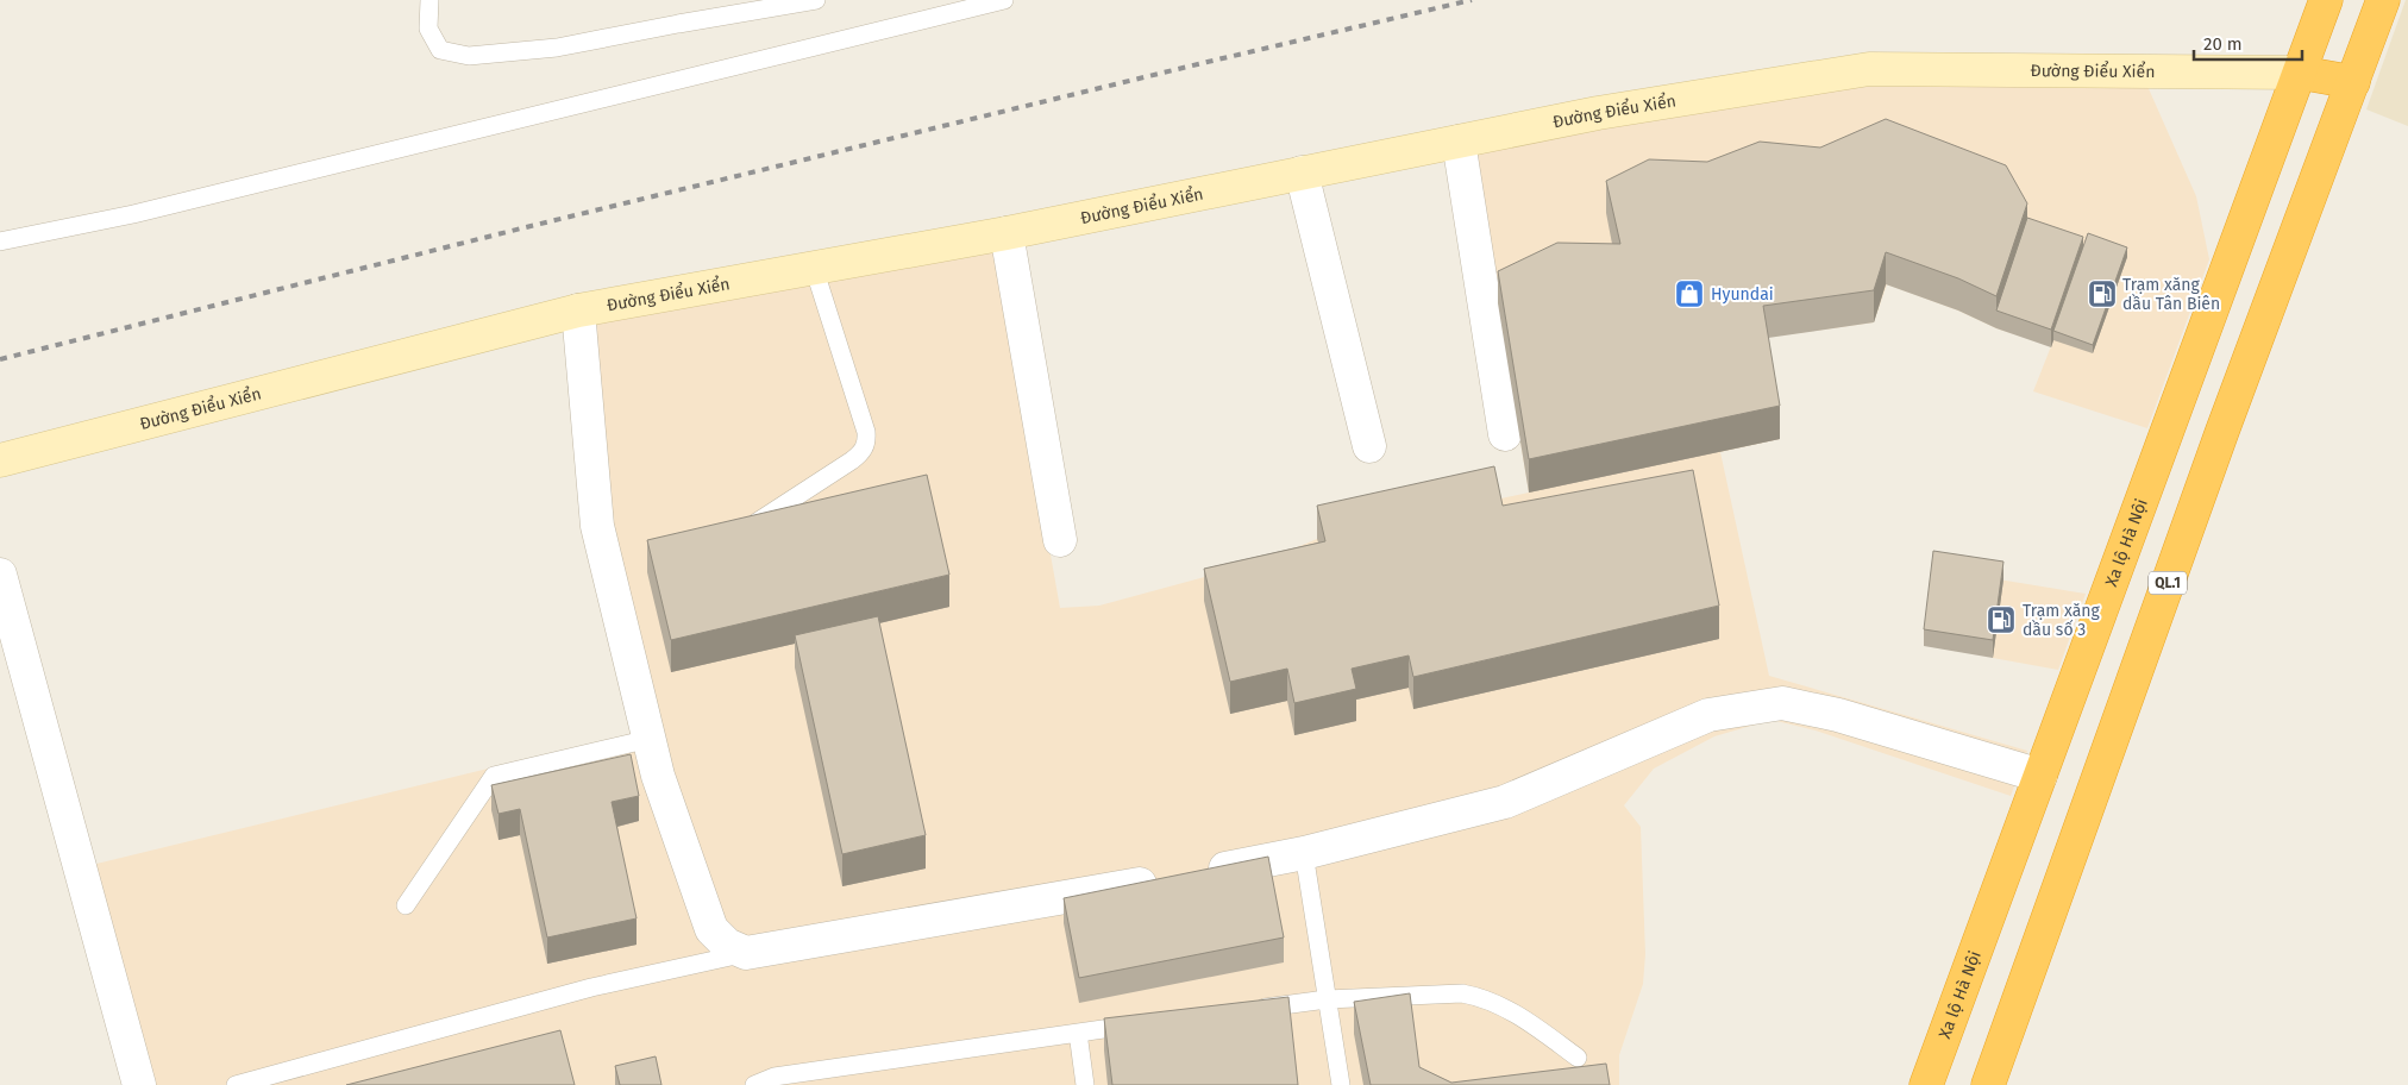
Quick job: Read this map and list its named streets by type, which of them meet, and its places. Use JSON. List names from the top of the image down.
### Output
{
  "streets": {
    "highway": ["Xa lộ Hà Nội", "QL.1"],
    "street": ["Đường Điểu Xiển"]
  },
  "crossings": [
    ["Đường Điểu Xiển", "Xa lộ Hà Nội"]
  ],
  "places": {
    "shop": ["Hyundai"],
    "fuel station": ["Trạm xăng dầu Tân Biên", "Trạm xăng dầu số 3"]
  },
  "scale_bar": "20 m"
}
